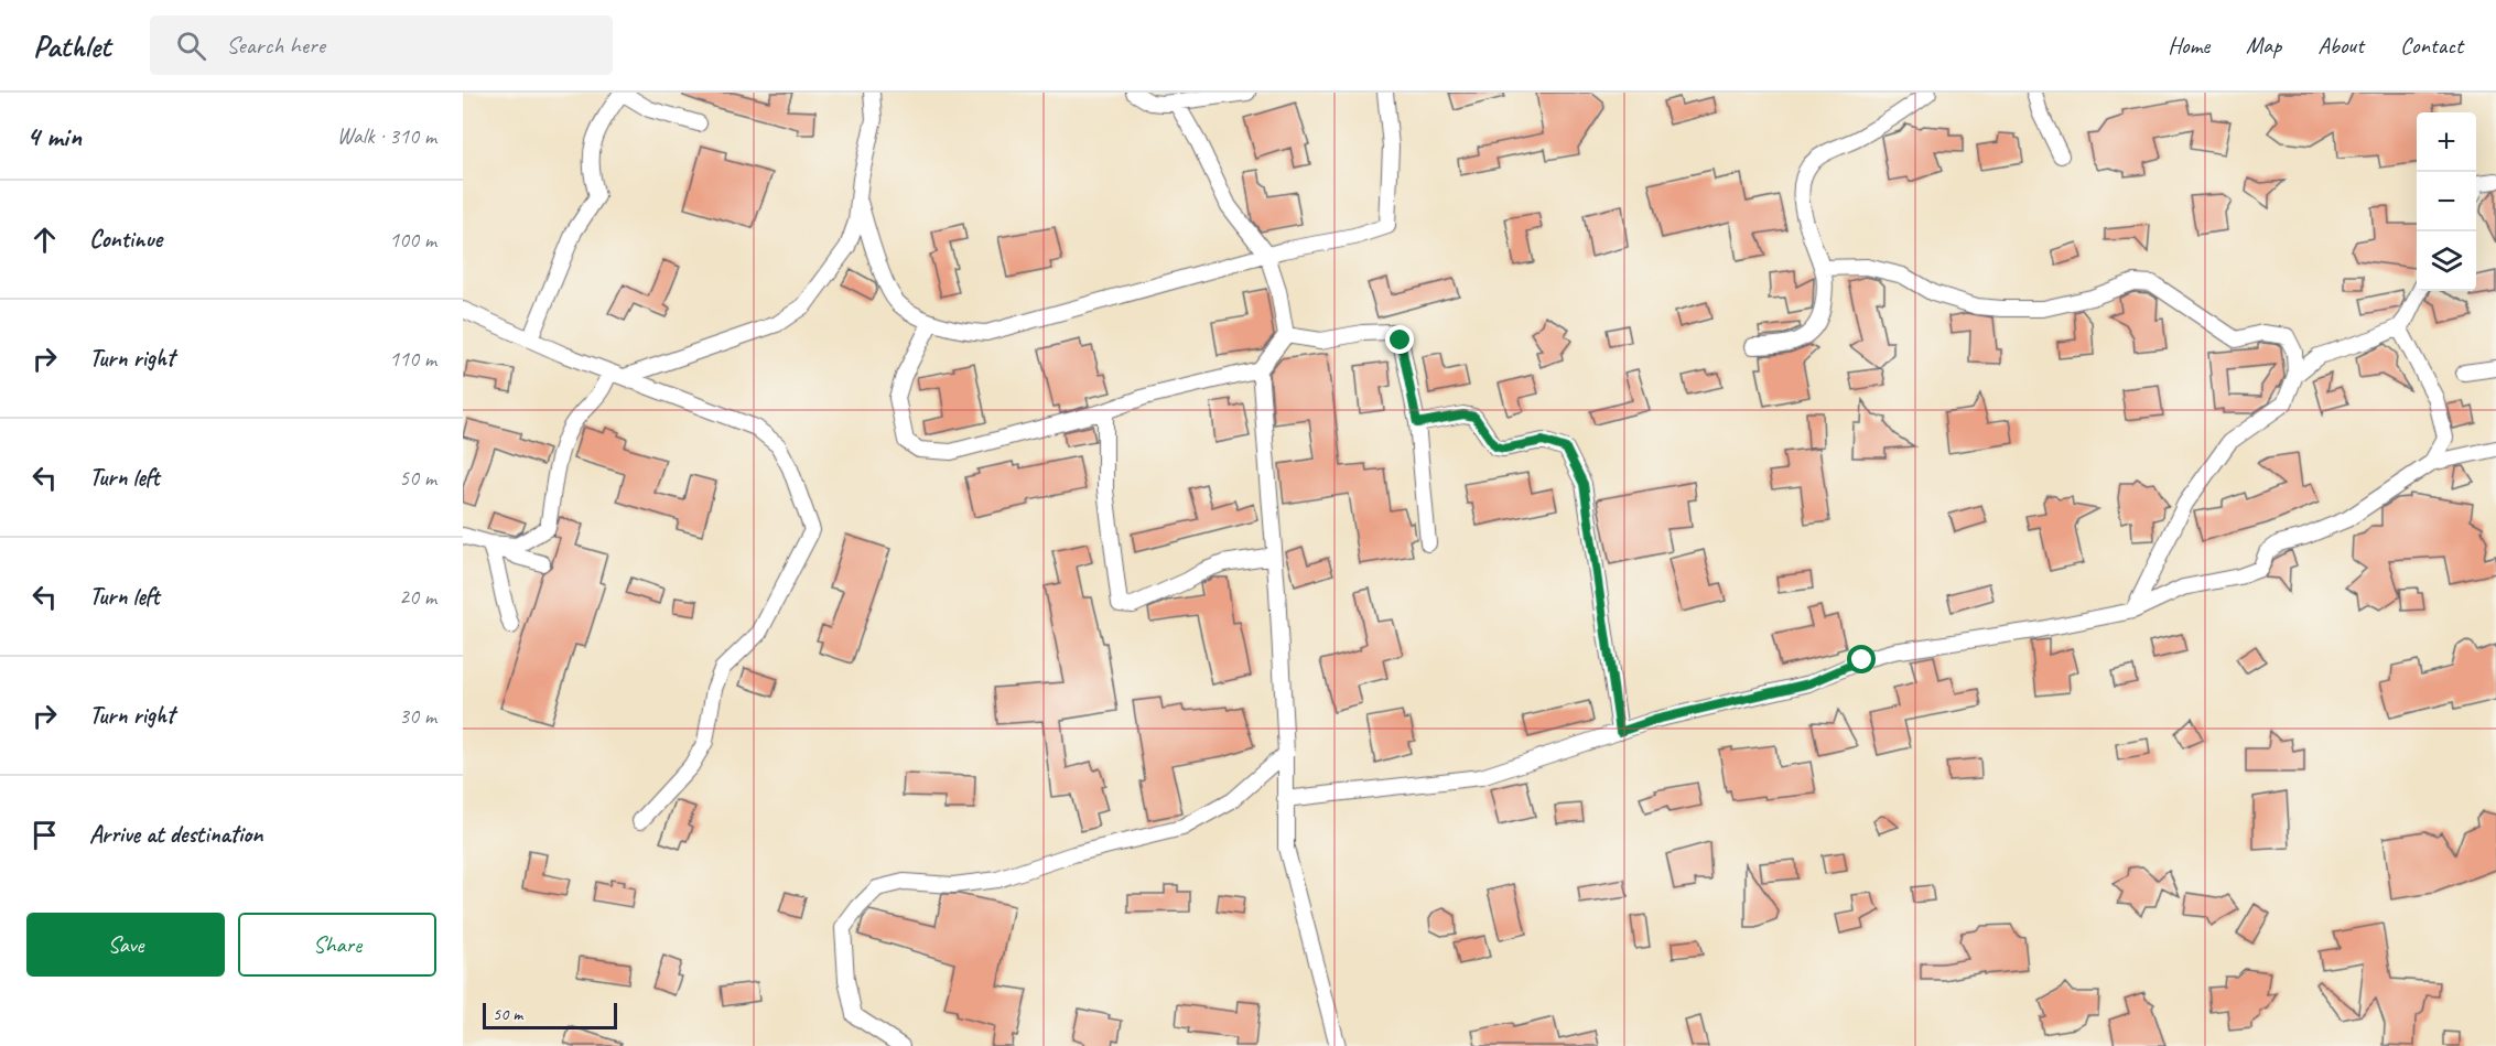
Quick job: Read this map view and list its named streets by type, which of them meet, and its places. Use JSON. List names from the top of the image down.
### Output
{
  "scale_bar": "50 m",
  "page": {
    "header": "Pathlet",
    "search": "Search here",
    "nav": [
      "Home",
      "Map",
      "About",
      "Contact"
    ],
    "heading": ["4 min", "Walk · 310 m"],
    "map_buttons": ["+", "−"],
    "list": [
      ["Continue", "100 m"],
      ["Turn right", "110 m"],
      ["Turn left", "50 m"],
      ["Turn left", "20 m"],
      ["Turn right", "30 m"],
      "Arrive at destination"
    ],
    "buttons": ["Save", "Share"],
    "scale": "50 m"
  }
}
